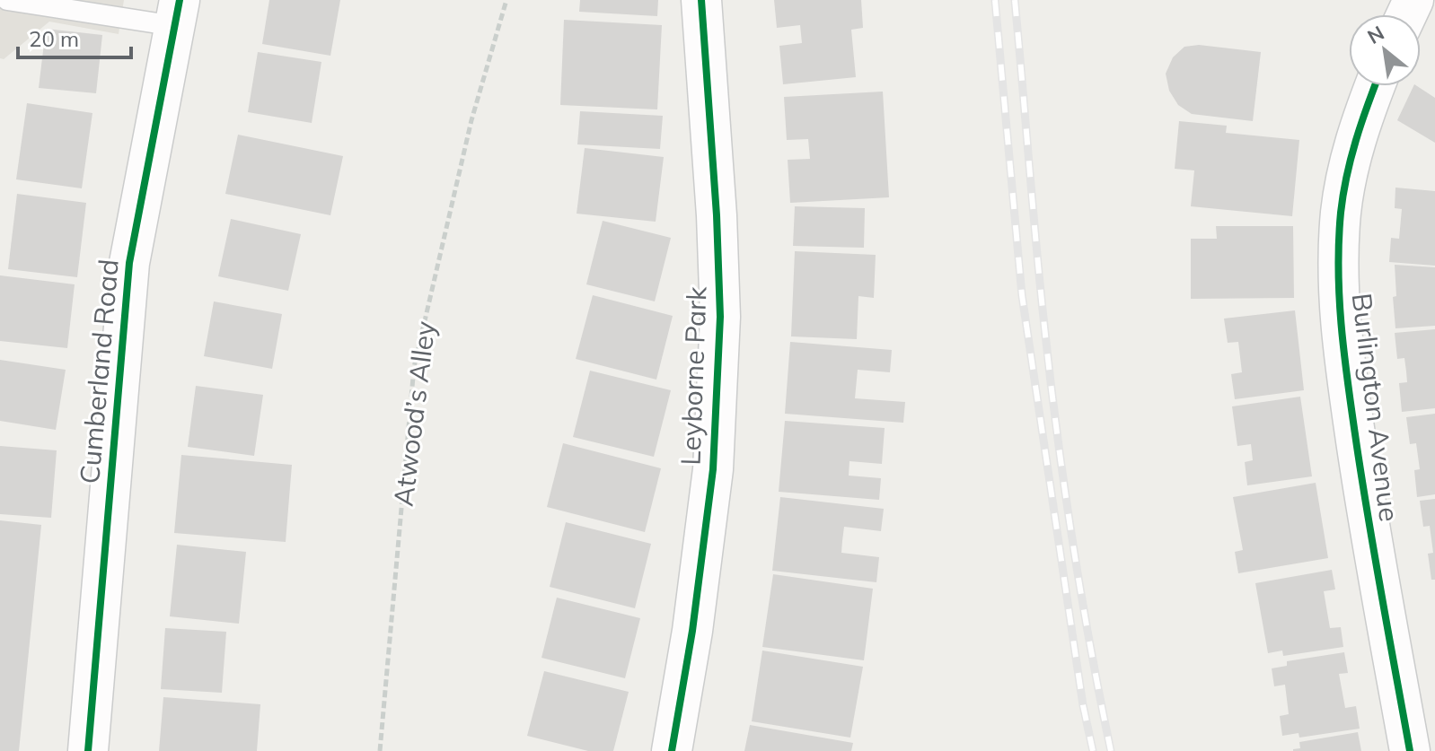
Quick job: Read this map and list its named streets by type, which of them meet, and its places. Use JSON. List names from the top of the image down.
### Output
{
  "streets": {
    "street": ["Cumberland Road", "Leyborne Park", "Burlington Avenue"],
    "path": ["Atwood’s Alley"]
  },
  "scale_bar": "20 m",
  "north": "top left"
}
